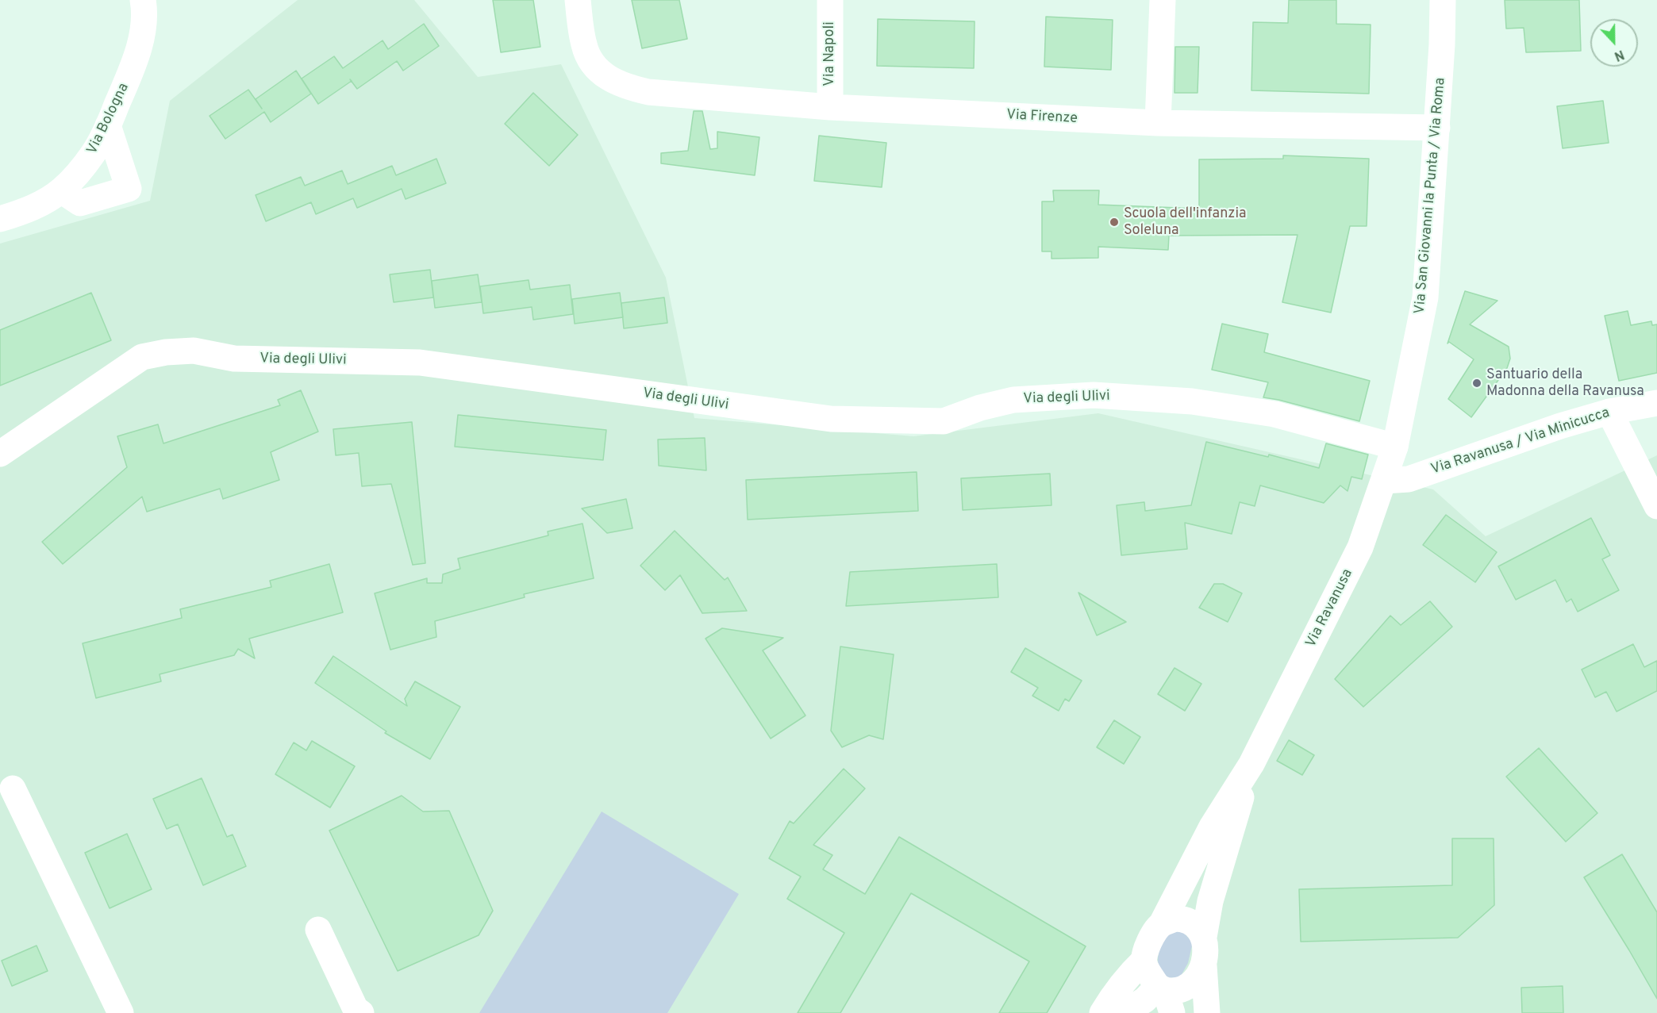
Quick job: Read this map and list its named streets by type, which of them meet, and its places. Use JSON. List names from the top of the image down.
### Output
{
  "streets": {
    "street": [
      "Via Napoli",
      "Via Firenze",
      "Via Bologna",
      "Via San Giovanni la Punta / Via Roma",
      "Via degli Ulivi",
      "Via Ravanusa / Via Minicucca",
      "Via Ravanusa"
    ]
  },
  "crossings": [
    ["Via Napoli", "Via Firenze"],
    ["Via Firenze", "Via San Giovanni la Punta / Via Roma"],
    ["Via San Giovanni la Punta / Via Roma", "Via degli Ulivi"],
    ["Via San Giovanni la Punta / Via Roma", "Via Ravanusa"],
    ["Via degli Ulivi", "Via Ravanusa"],
    ["Via Ravanusa / Via Minicucca", "Via Ravanusa"]
  ],
  "places": ["Scuola dell'infanzia Soleluna", "Santuario della Madonna della Ravanusa"],
  "north": "bottom"
}
